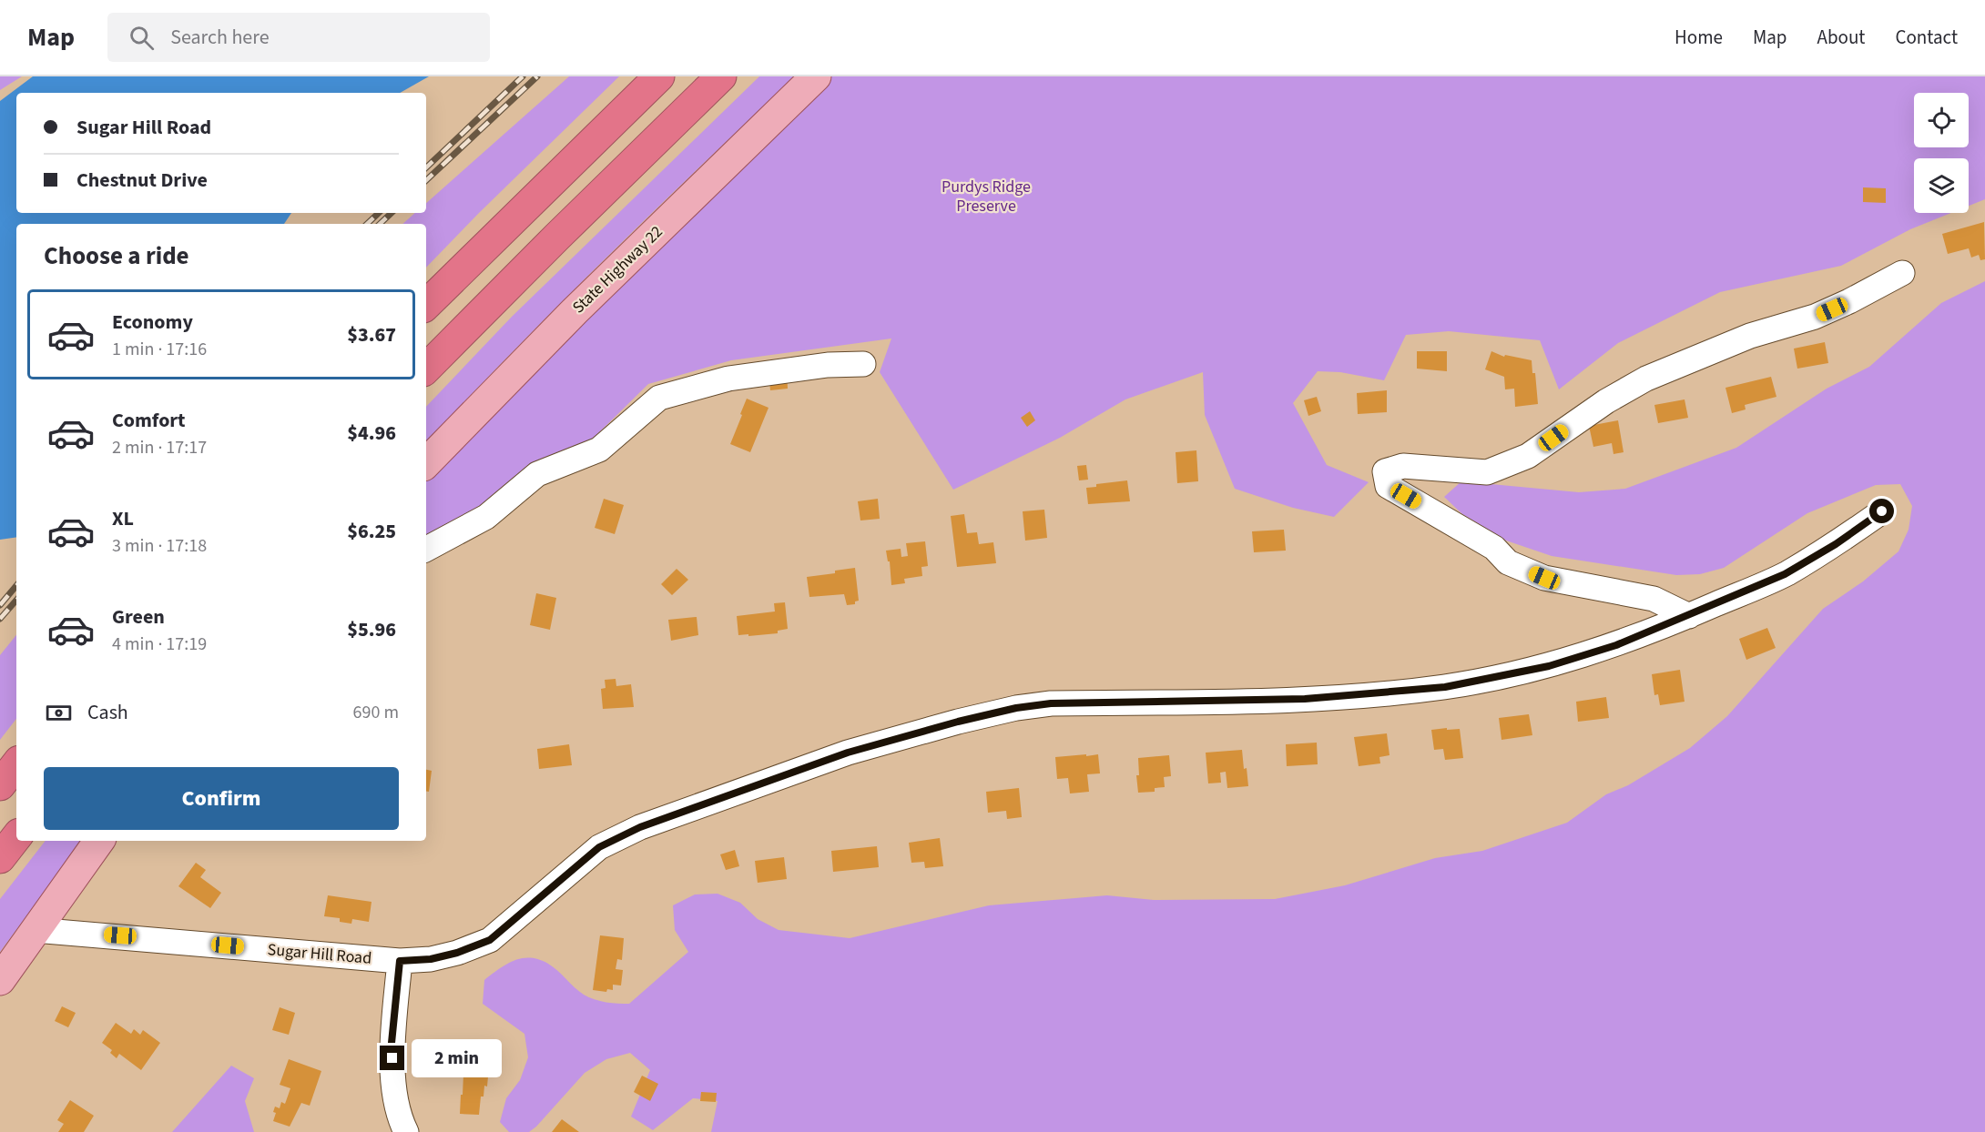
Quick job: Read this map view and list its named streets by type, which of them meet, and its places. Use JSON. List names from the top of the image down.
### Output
{
  "streets": {
    "main road": ["State Highway 22"],
    "street": ["Sugar Hill Road"]
  },
  "parks": ["Purdys Ridge Preserve"],
  "page": {
    "header": "Map",
    "search": "Search here",
    "nav": [
      "Home",
      "Map",
      "About",
      "Contact"
    ],
    "banner": ["Sugar Hill Road", "Chestnut Drive"],
    "heading": "Choose a ride",
    "list": [
      {
        "name": "Economy",
        "note": "1 min · 17:16",
        "value": "$3.67"
      },
      {
        "name": "Comfort",
        "note": "2 min · 17:17",
        "value": "$4.96"
      },
      {
        "name": "XL",
        "note": "3 min · 17:18",
        "value": "$6.25"
      },
      {
        "name": "Green",
        "note": "4 min · 17:19",
        "value": "$5.96"
      }
    ],
    "pay": ["Cash", "690 m"],
    "buttons": "Confirm",
    "bubble": "2 min"
  }
}
